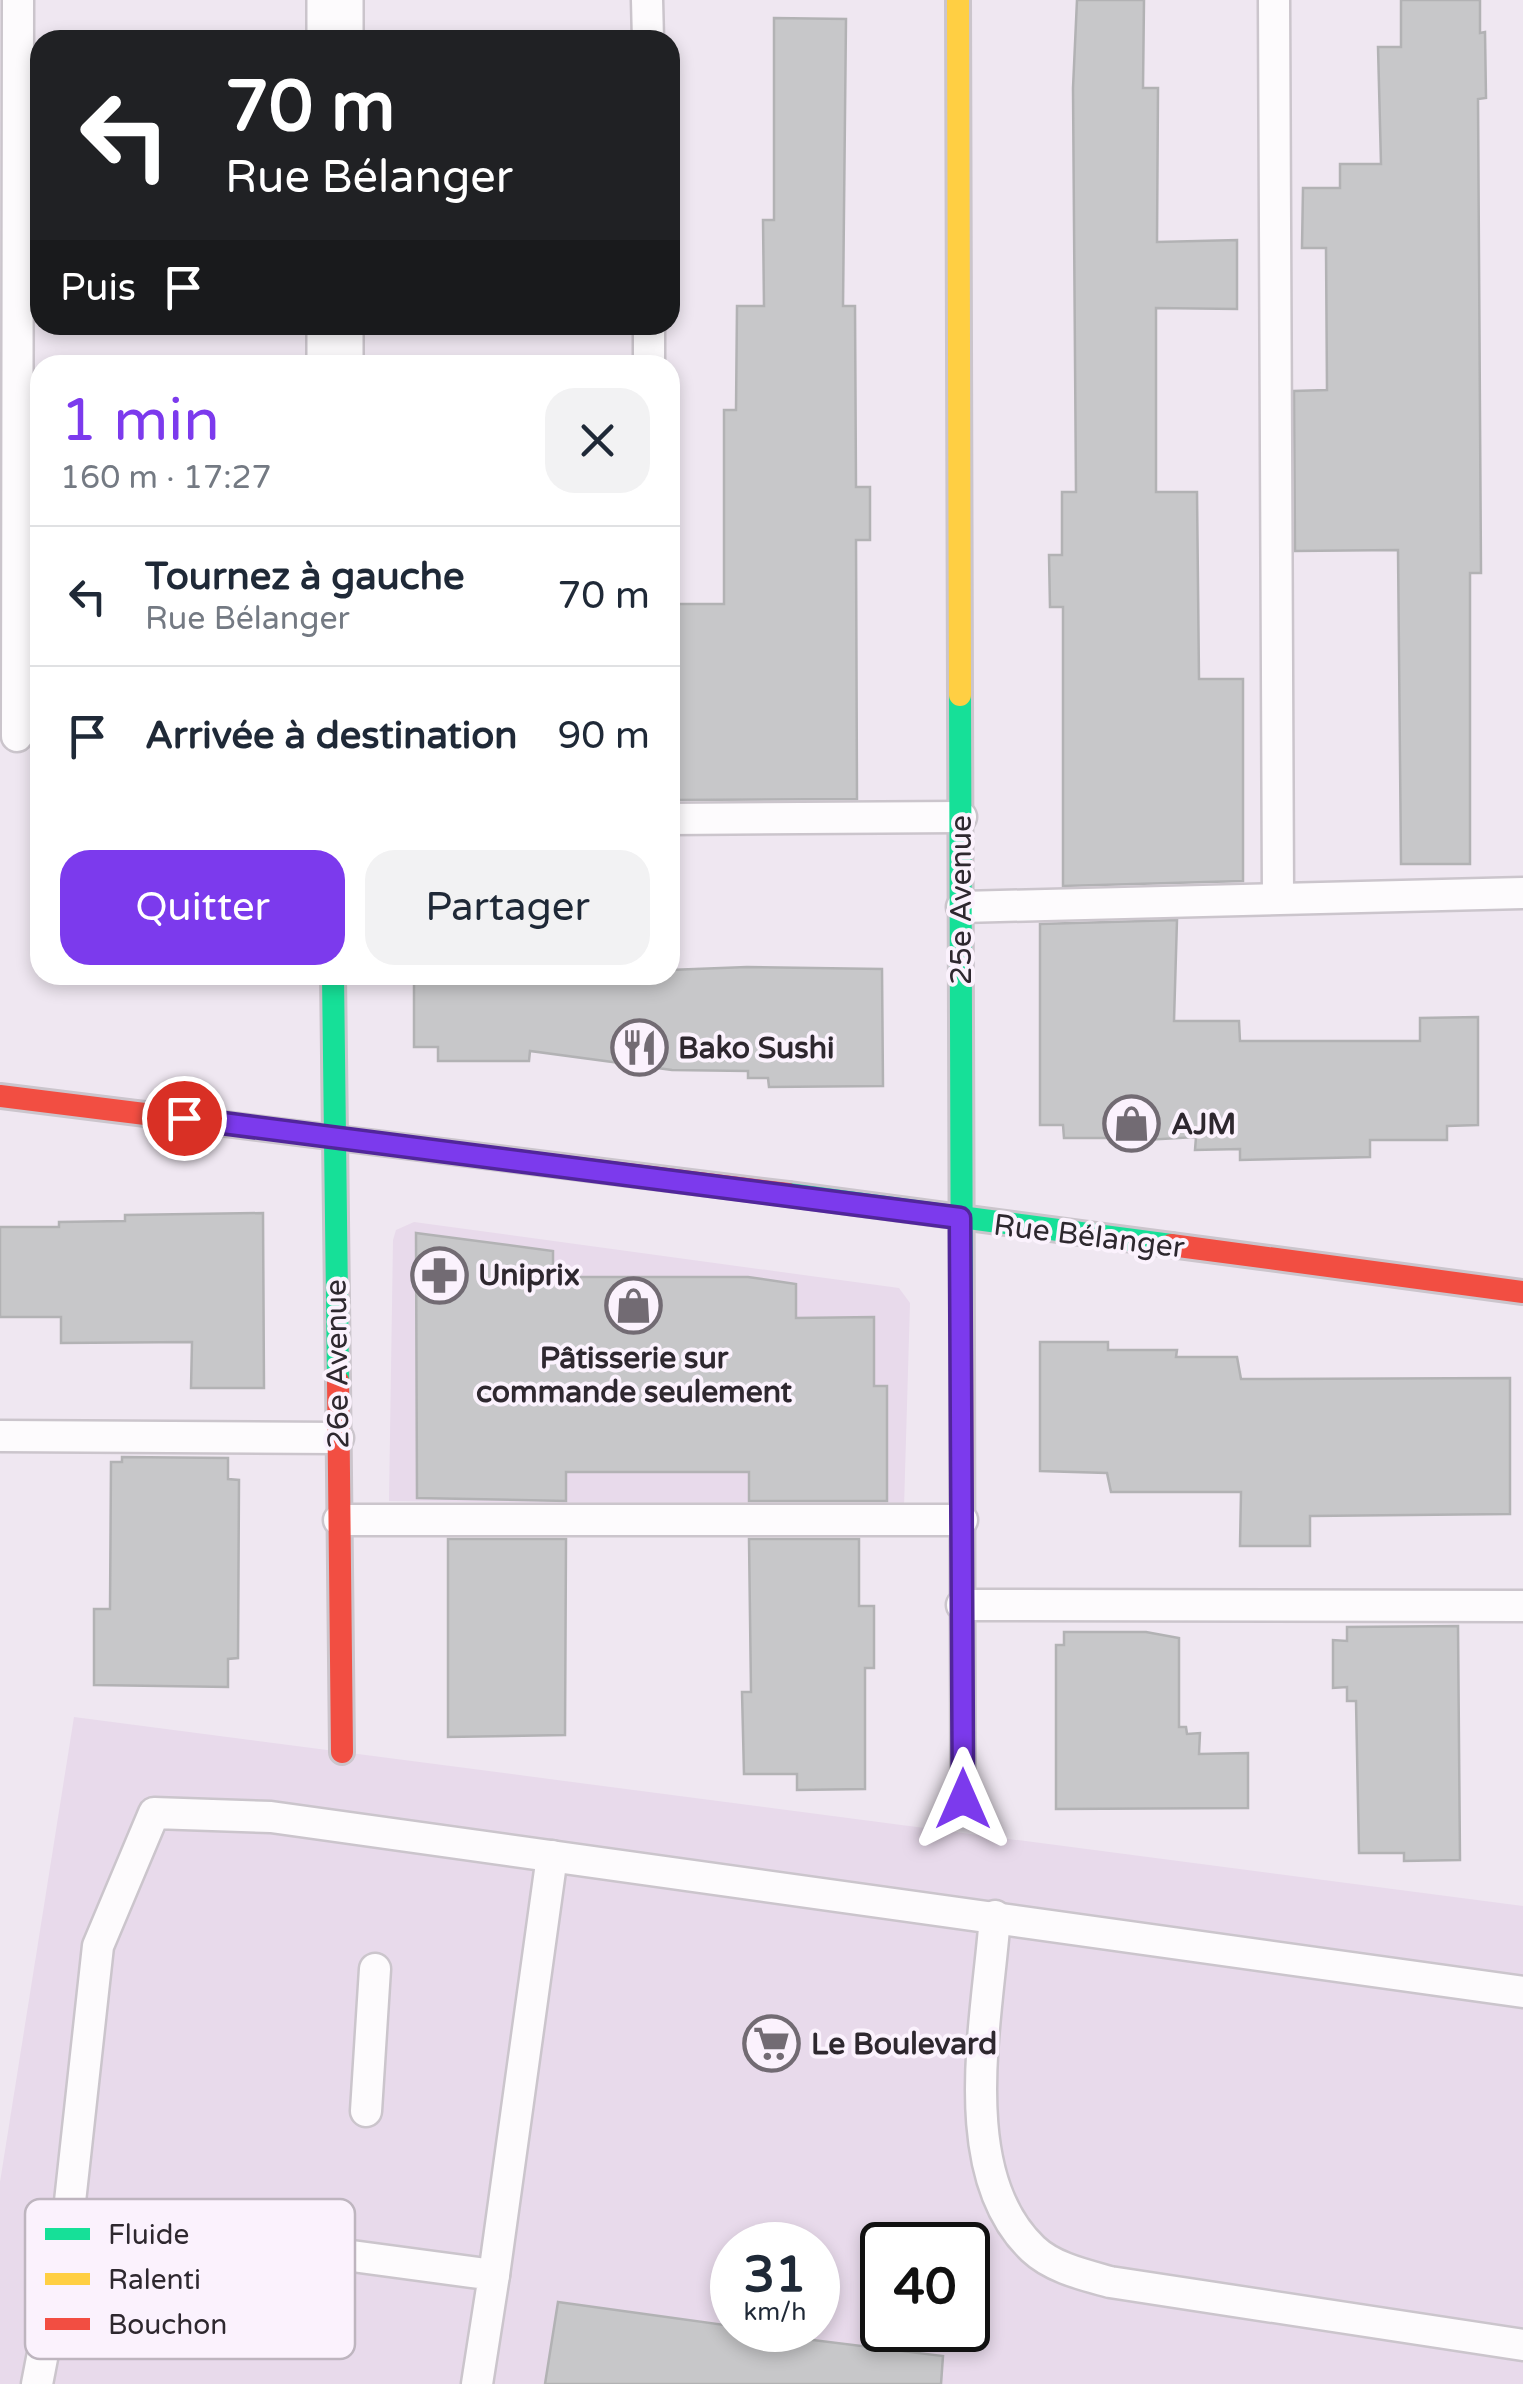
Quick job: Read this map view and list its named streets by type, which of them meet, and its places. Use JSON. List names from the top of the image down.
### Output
{
  "streets": {
    "street": ["25e Avenue", "Rue Bélanger", "26e Avenue"]
  },
  "crossings": [
    ["25e Avenue", "Rue Bélanger"],
    ["Rue Bélanger", "26e Avenue"]
  ],
  "places": {
    "restaurant": ["Bako Sushi"],
    "shop": ["AJM", "Pâtisserie sur commande seulement"],
    "pharmacy": ["Uniprix"],
    "supermarket": ["Le Boulevard"]
  },
  "legend": ["Fluide", "Ralenti", "Bouchon"],
  "page": {
    "turn": ["70 m", "Rue Bélanger"],
    "then": "Puis",
    "heading": ["1 min", "160 m · 17:27"],
    "list": [
      {
        "name": "Tournez à gauche",
        "note": "Rue Bélanger",
        "value": "70 m"
      },
      {
        "name": "Arrivée à destination",
        "value": "90 m"
      }
    ],
    "buttons": ["Quitter", "Partager"],
    "speed": "31 km/h",
    "limit": "40"
  }
}
